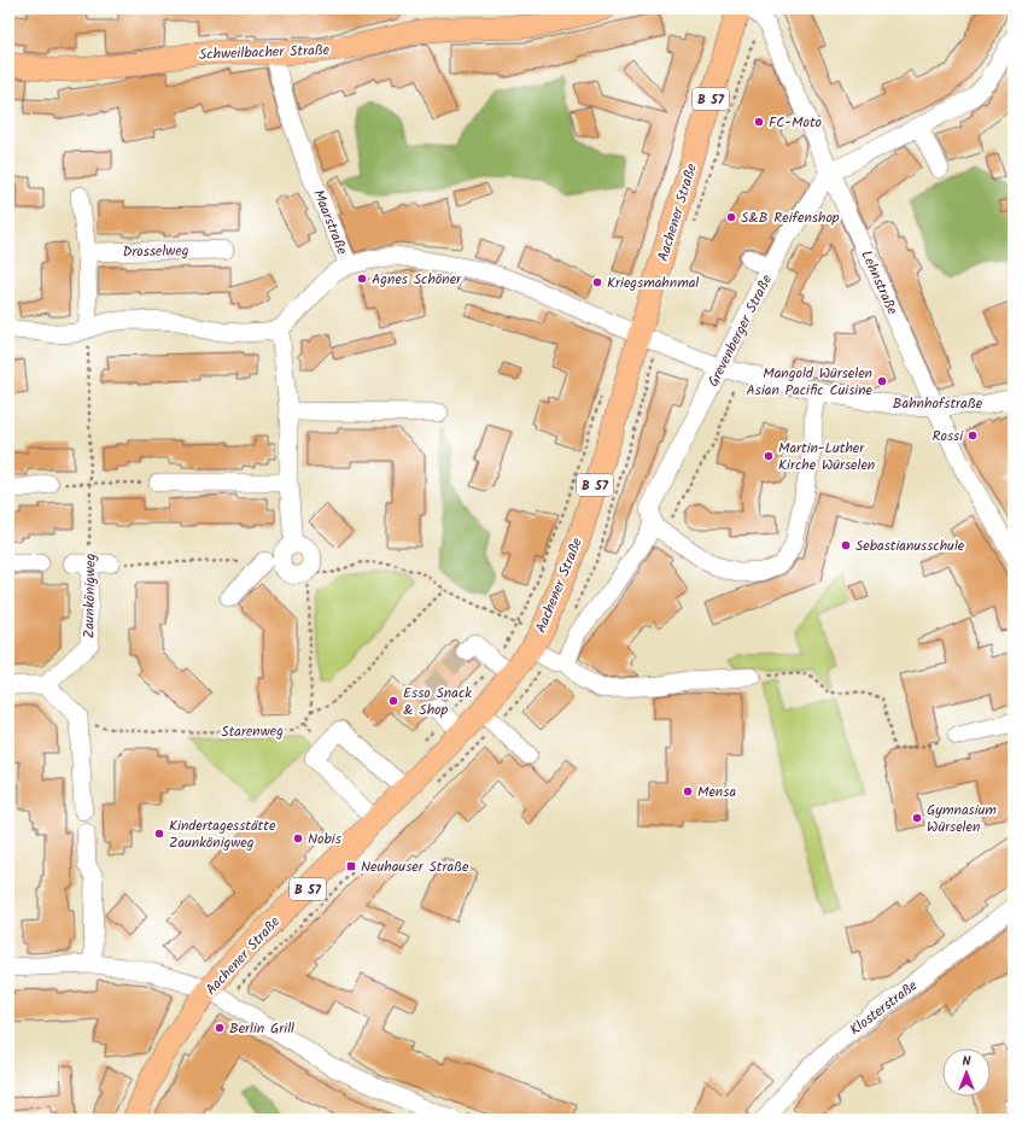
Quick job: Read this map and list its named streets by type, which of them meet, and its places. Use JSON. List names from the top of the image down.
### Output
{
  "streets": {
    "main road": ["Schweilbacher Straße", "B 57", "Aachener Straße"],
    "street": [
      "Maarstraße",
      "Drosselweg",
      "Lehnstraße",
      "Grevenberger Straße",
      "Bahnhofstraße",
      "Zaunkönigweg",
      "Klosterstraße"
    ],
    "path": ["Starenweg"]
  },
  "crossings": [
    ["Schweilbacher Straße", "Maarstraße"],
    ["Aachener Straße", "Maarstraße"],
    ["Aachener Straße", "Grevenberger Straße"],
    ["Aachener Straße", "Bahnhofstraße"],
    ["Maarstraße", "Bahnhofstraße"],
    ["Lehnstraße", "Grevenberger Straße"],
    ["Lehnstraße", "Bahnhofstraße"],
    ["Grevenberger Straße", "Bahnhofstraße"]
  ],
  "places": {
    "other": [
      "FC-Moto",
      "S&B Reifenshop",
      "Agnes Schöner",
      "Kriegsmahnmal",
      "Mangold Würselen Asian Pacific Cuisine",
      "Rossi",
      "Martin-Luther Kirche Würselen",
      "Sebastianusschule",
      "Esso Snack & Shop",
      "Mensa",
      "Gymnasium Würselen",
      "Kindertagesstätte Zaunkönigweg",
      "Nobis",
      "Berlin Grill"
    ],
    "transit": ["Neuhauser Straße"]
  },
  "north": "top"
}
